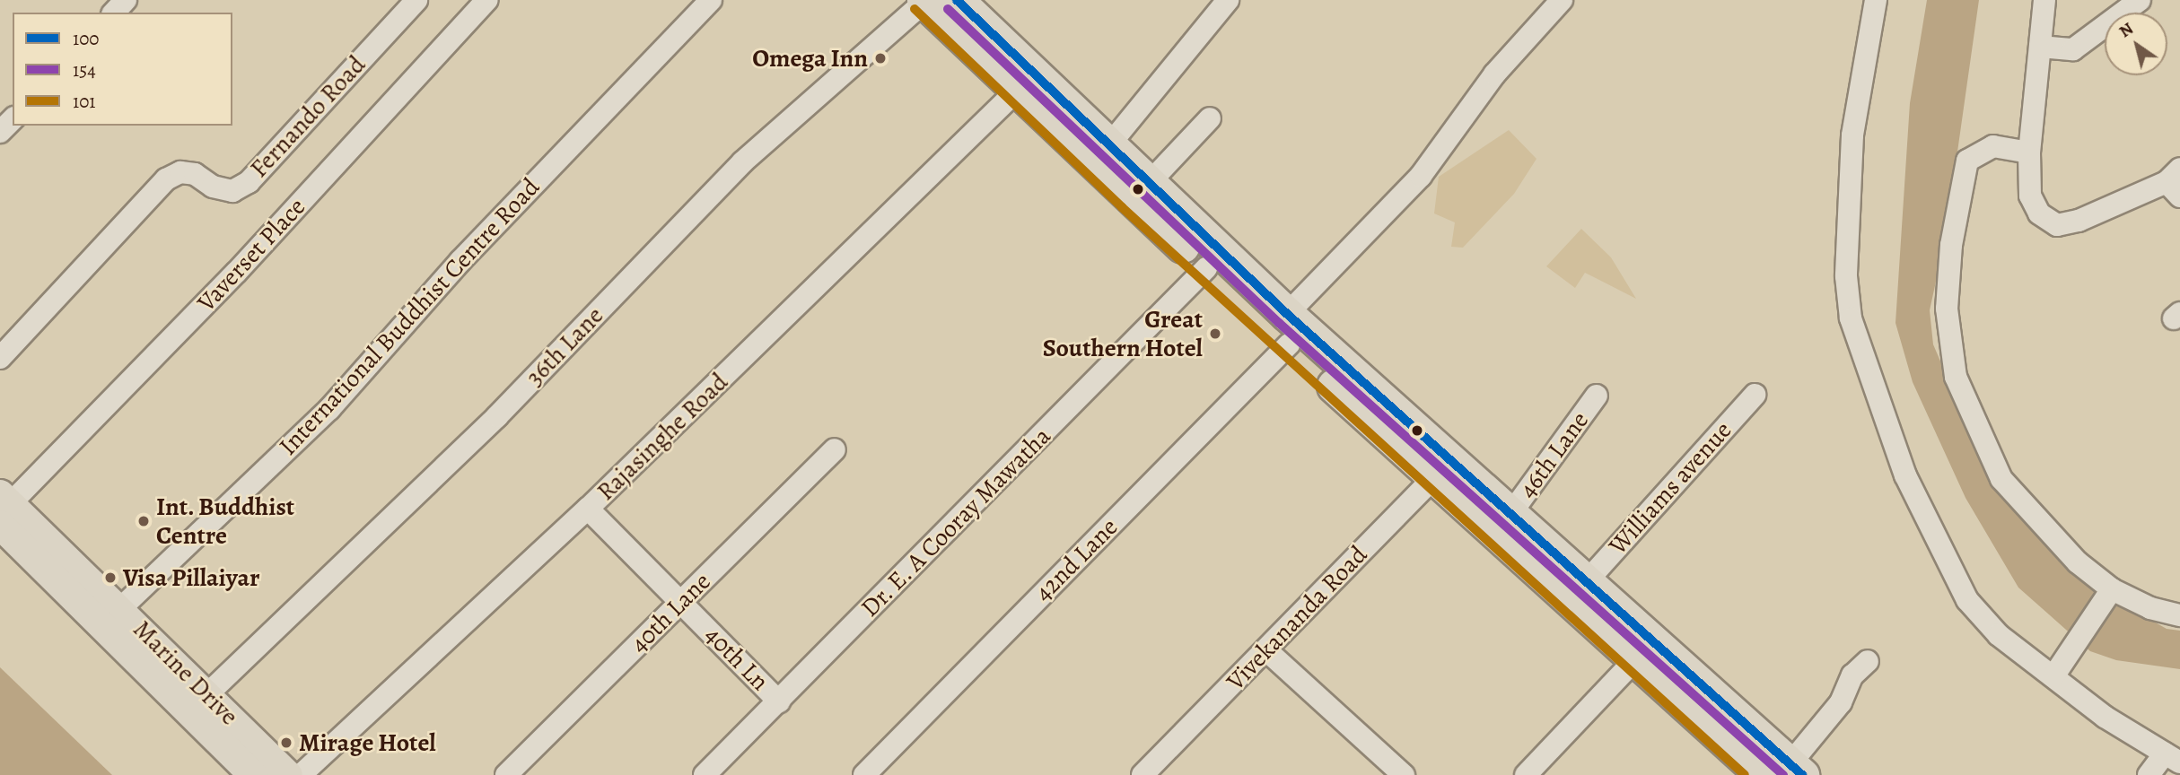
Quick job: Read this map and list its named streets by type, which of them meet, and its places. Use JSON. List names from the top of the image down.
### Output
{
  "streets": {
    "main road": ["Marine Drive"],
    "street": [
      "Fernando Road",
      "Vaverset Place",
      "International Buddhist Centre Road",
      "36th Lane",
      "Rajasinghe Road",
      "46th Lane",
      "Williams avenue",
      "Dr. E. A Cooray Mawatha",
      "42nd Lane",
      "40th Lane",
      "Vivekananda Road",
      "40th Ln"
    ]
  },
  "crossings": [
    ["Vaverset Place", "Marine Drive"],
    ["International Buddhist Centre Road", "Marine Drive"],
    ["36th Lane", "Marine Drive"],
    ["Rajasinghe Road", "40th Ln"],
    ["Dr. E. A Cooray Mawatha", "40th Ln"],
    ["40th Lane", "40th Ln"]
  ],
  "places": [
    "Omega Inn",
    "Great Southern Hotel",
    "Int. Buddhist Centre",
    "Visa Pillaiyar",
    "Mirage Hotel"
  ],
  "lines": ["transit line 100", "transit line 154", "transit line 101"],
  "legend": ["100", "154", "101"],
  "north": "top left"
}
